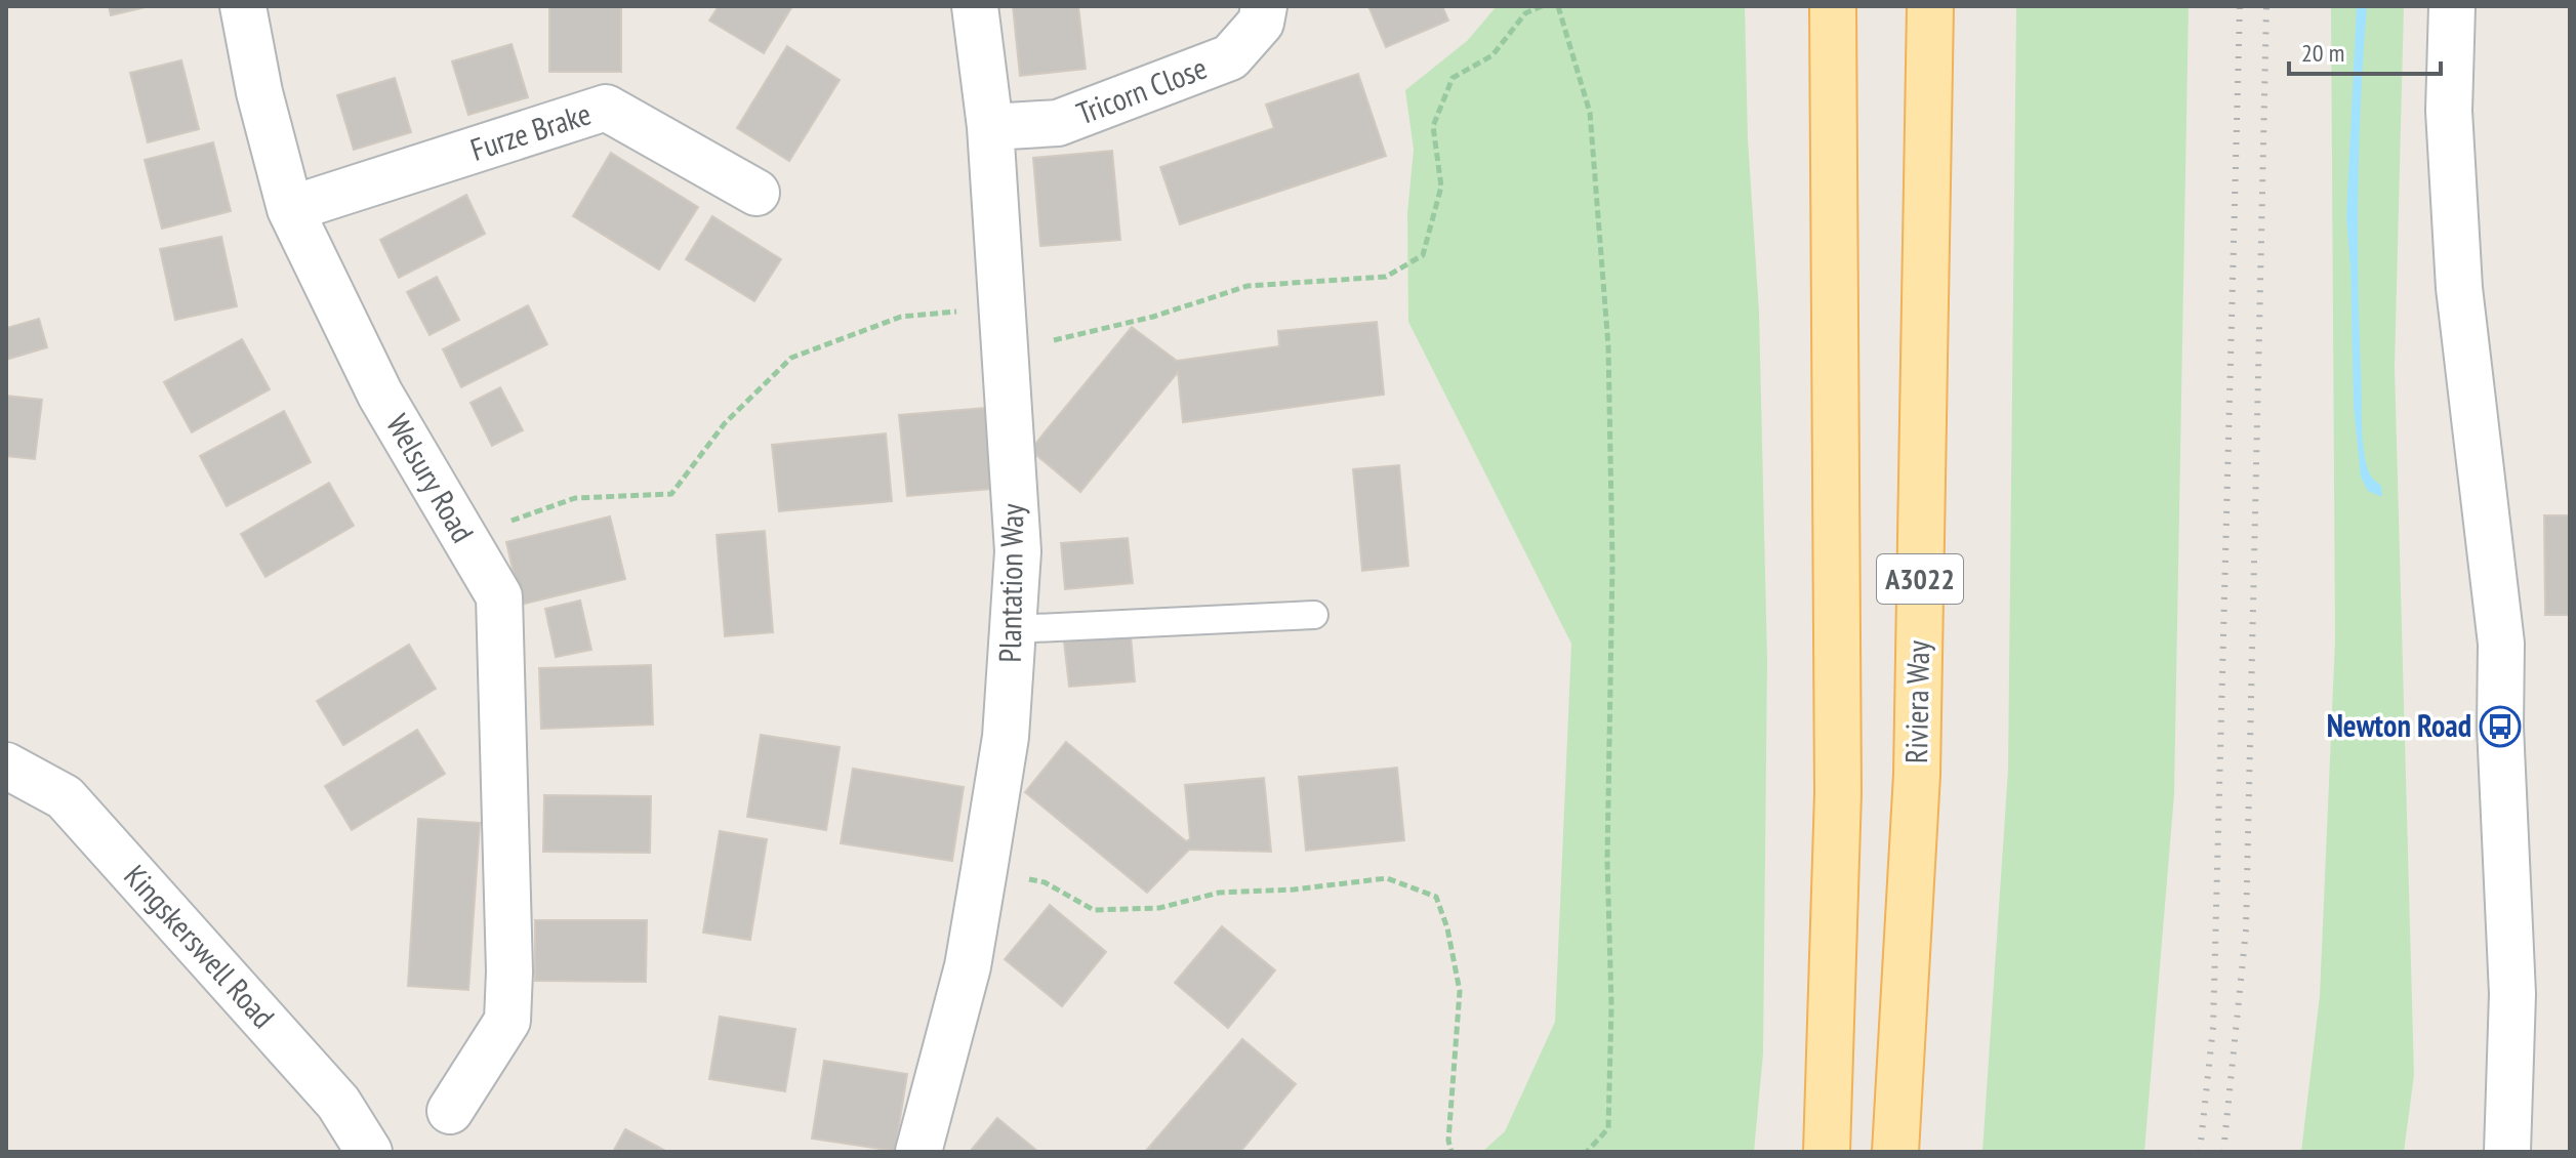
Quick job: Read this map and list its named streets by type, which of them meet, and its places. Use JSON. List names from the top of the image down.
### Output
{
  "streets": {
    "main road": ["A3022", "Riviera Way"],
    "street": [
      "Tricorn Close",
      "Furze Brake",
      "Welsury Road",
      "Plantation Way",
      "Kingskerswell Road"
    ]
  },
  "crossings": [
    ["Tricorn Close", "Plantation Way"],
    ["Furze Brake", "Welsury Road"]
  ],
  "places": {
    "bus stop": ["Newton Road"]
  },
  "scale_bar": "20 m"
}
